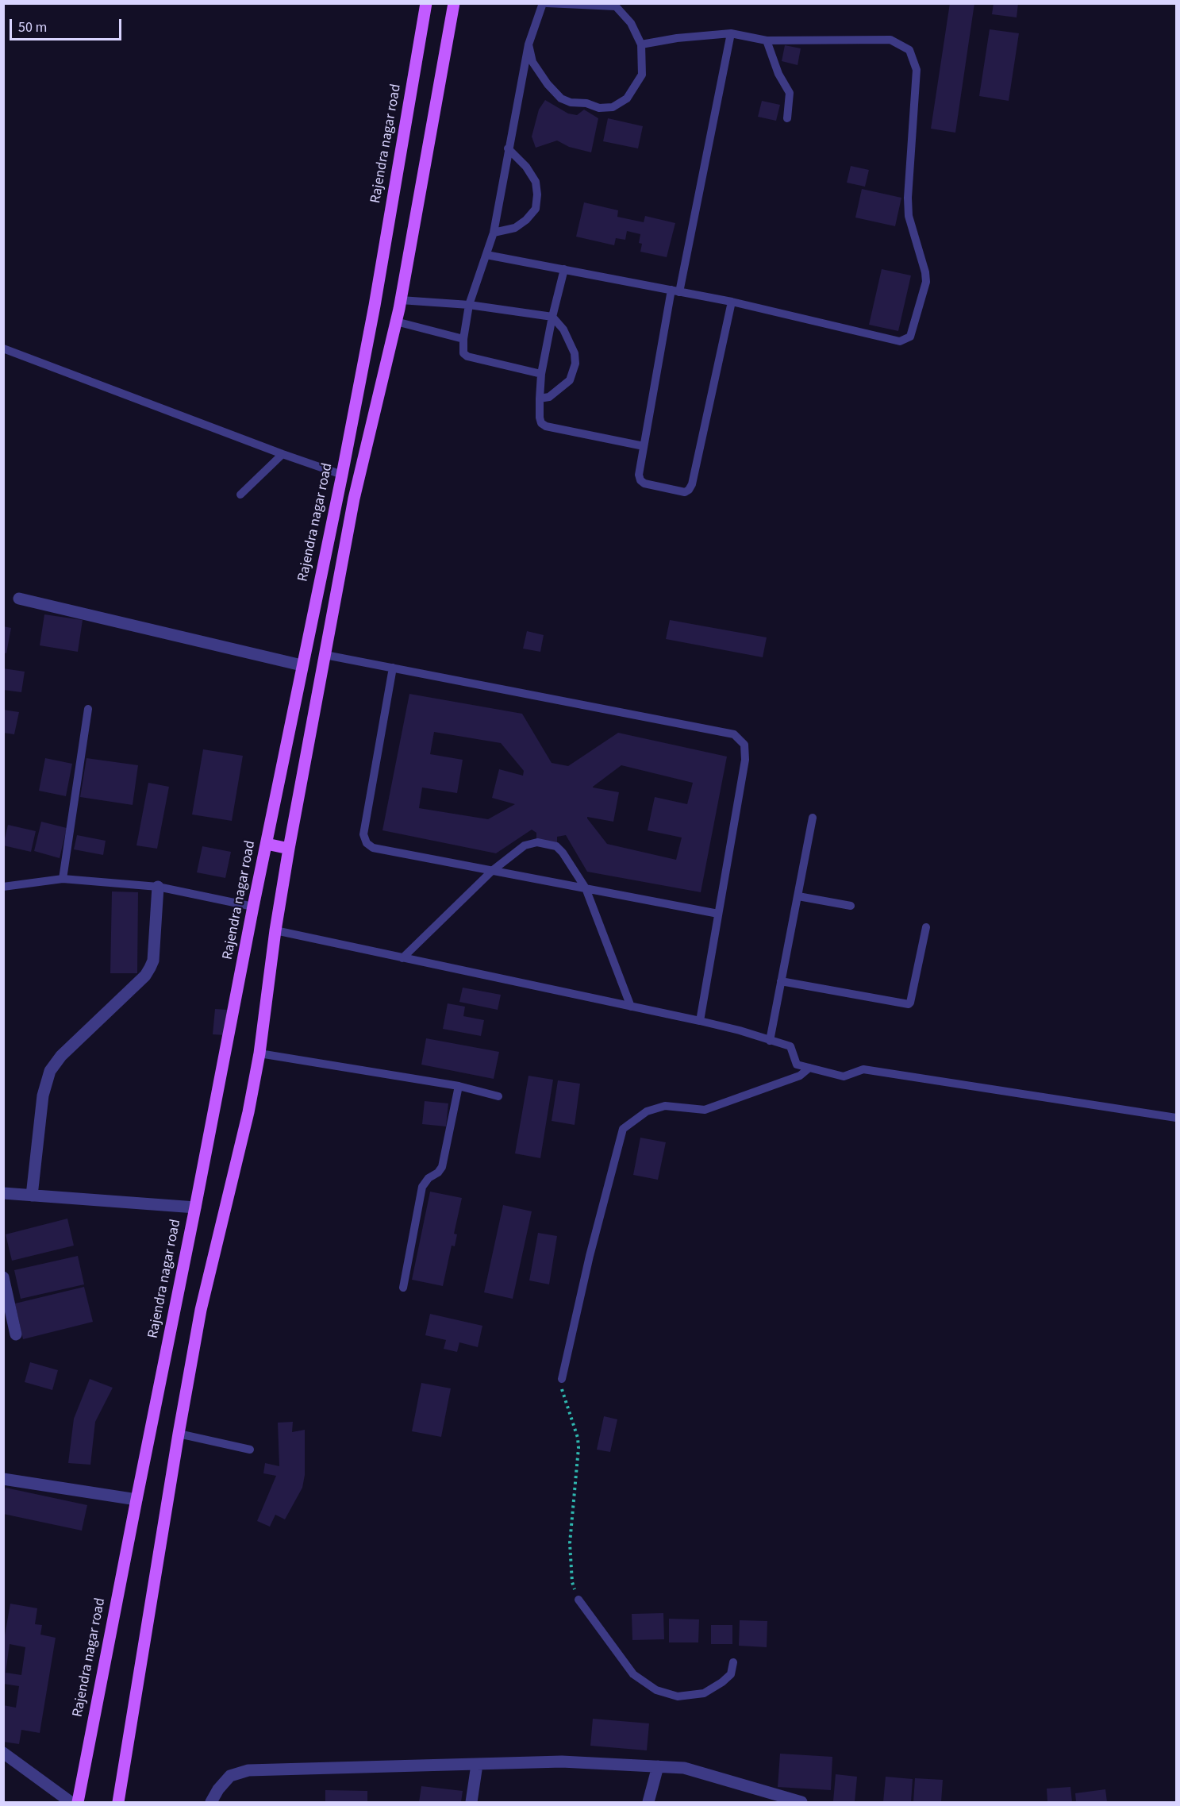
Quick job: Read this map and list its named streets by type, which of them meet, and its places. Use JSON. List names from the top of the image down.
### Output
{
  "streets": {
    "main road": ["Rajendra nagar road"]
  },
  "scale_bar": "50 m"
}
